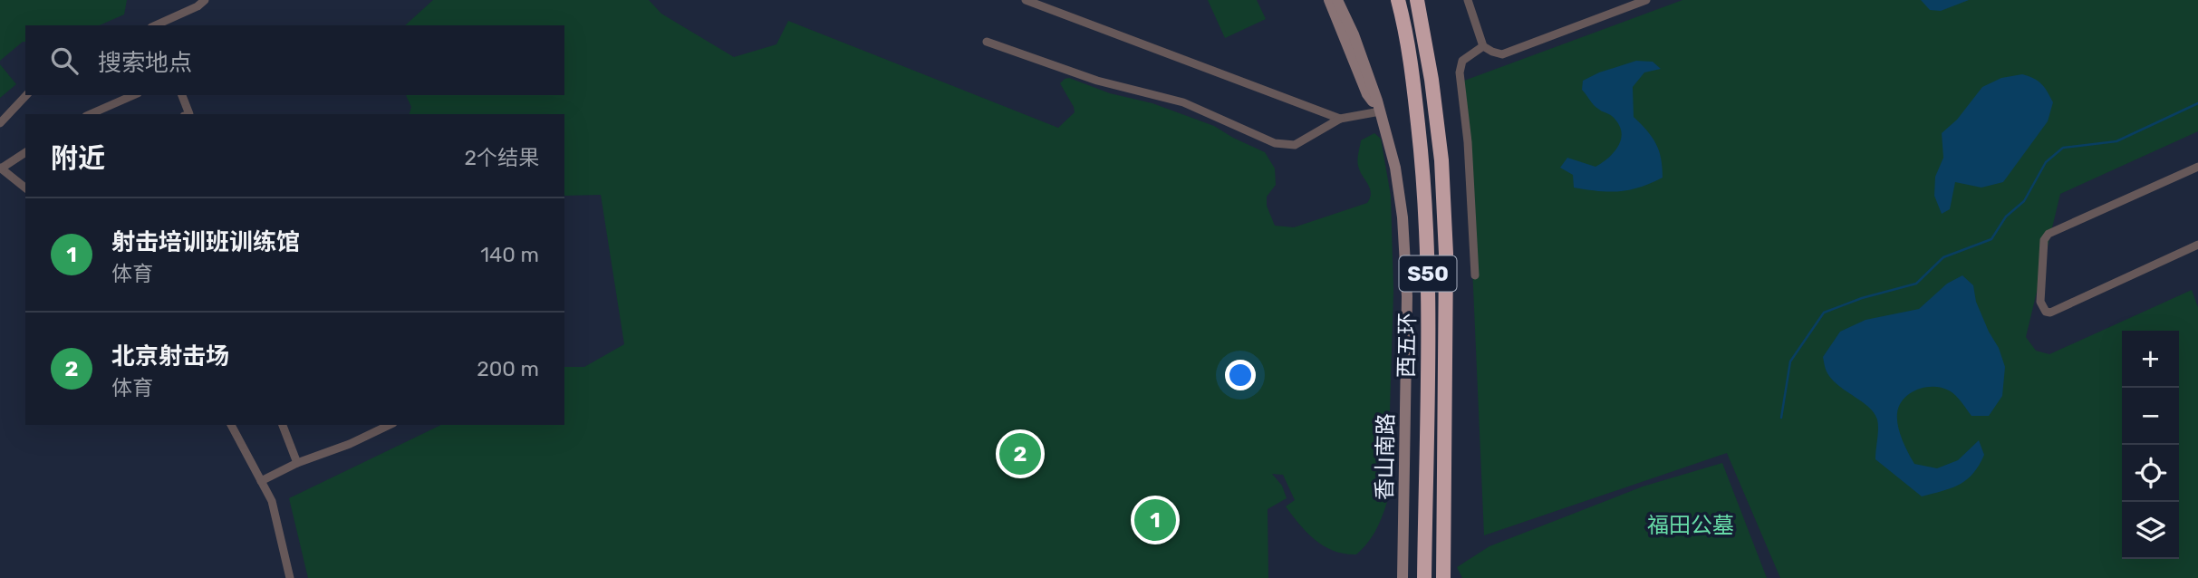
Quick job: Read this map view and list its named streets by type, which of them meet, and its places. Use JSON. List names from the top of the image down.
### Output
{
  "streets": {
    "highway": ["S50", "西五环"],
    "main road": ["香山南路"]
  },
  "parks": ["福田公墓"],
  "page": {
    "search": "搜索地点",
    "heading": ["附近", "2个结果"],
    "list": [
      {
        "mark": "1",
        "name": "射击培训班训练馆",
        "note": "体育",
        "value": "140 m"
      },
      {
        "mark": "2",
        "name": "北京射击场",
        "note": "体育",
        "value": "200 m"
      }
    ],
    "map_buttons": ["+", "−"],
    "pins": ["2", "1"]
  }
}
